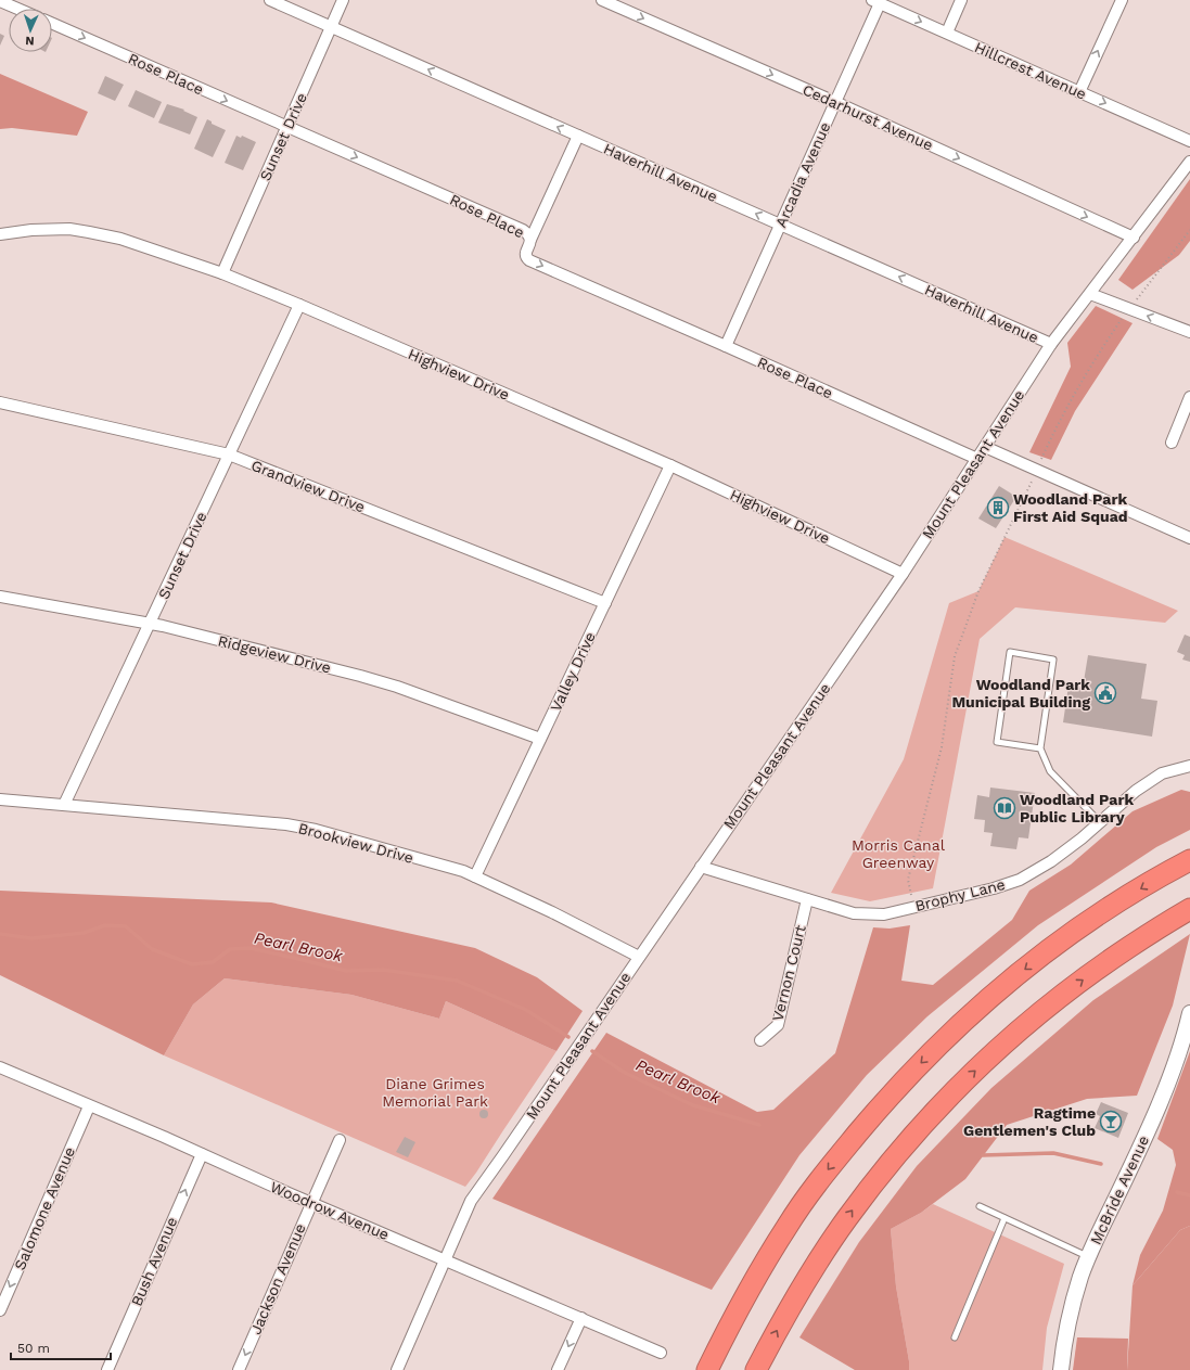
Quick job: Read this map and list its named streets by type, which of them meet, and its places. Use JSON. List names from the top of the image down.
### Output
{
  "streets": {
    "main road": ["McBride Avenue"],
    "street": [
      "Hillcrest Avenue",
      "Rose Place",
      "Cedarhurst Avenue",
      "Sunset Drive",
      "Haverhill Avenue",
      "Arcadia Avenue",
      "Highview Drive",
      "Mount Pleasant Avenue",
      "Grandview Drive",
      "Ridgeview Drive",
      "Valley Drive",
      "Brookview Drive",
      "Brophy Lane",
      "Vernon Court",
      "Salomone Avenue",
      "Woodrow Avenue",
      "Bush Avenue",
      "Jackson Avenue"
    ]
  },
  "crossings": [
    ["Hillcrest Avenue", "Arcadia Avenue"],
    ["Rose Place", "Sunset Drive"],
    ["Rose Place", "Arcadia Avenue"],
    ["Rose Place", "Mount Pleasant Avenue"],
    ["Cedarhurst Avenue", "Arcadia Avenue"],
    ["Cedarhurst Avenue", "Mount Pleasant Avenue"],
    ["Sunset Drive", "Haverhill Avenue"],
    ["Sunset Drive", "Highview Drive"],
    ["Sunset Drive", "Grandview Drive"],
    ["Sunset Drive", "Ridgeview Drive"],
    ["Sunset Drive", "Brookview Drive"],
    ["Haverhill Avenue", "Arcadia Avenue"],
    ["Haverhill Avenue", "Mount Pleasant Avenue"],
    ["Highview Drive", "Mount Pleasant Avenue"],
    ["Highview Drive", "Valley Drive"],
    ["Mount Pleasant Avenue", "Brookview Drive"],
    ["Mount Pleasant Avenue", "Brophy Lane"],
    ["Mount Pleasant Avenue", "Woodrow Avenue"],
    ["Grandview Drive", "Valley Drive"],
    ["Ridgeview Drive", "Valley Drive"],
    ["Valley Drive", "Brookview Drive"],
    ["Brophy Lane", "Vernon Court"],
    ["Salomone Avenue", "Woodrow Avenue"],
    ["Woodrow Avenue", "Bush Avenue"],
    ["Woodrow Avenue", "Jackson Avenue"]
  ],
  "one_way": [
    "Hillcrest Avenue",
    "Rose Place",
    "Cedarhurst Avenue",
    "Haverhill Avenue",
    "Salomone Avenue",
    "Bush Avenue",
    "Jackson Avenue"
  ],
  "water": ["Pearl Brook"],
  "parks": ["Morris Canal Greenway", "Diane Grimes Memorial Park"],
  "places": {
    "building": ["Woodland Park First Aid Squad"],
    "public building": ["Woodland Park Municipal Building"],
    "library": ["Woodland Park Public Library"],
    "bar": ["Ragtime Gentlemen's Club"]
  },
  "scale_bar": "50 m",
  "north": "bottom"
}
